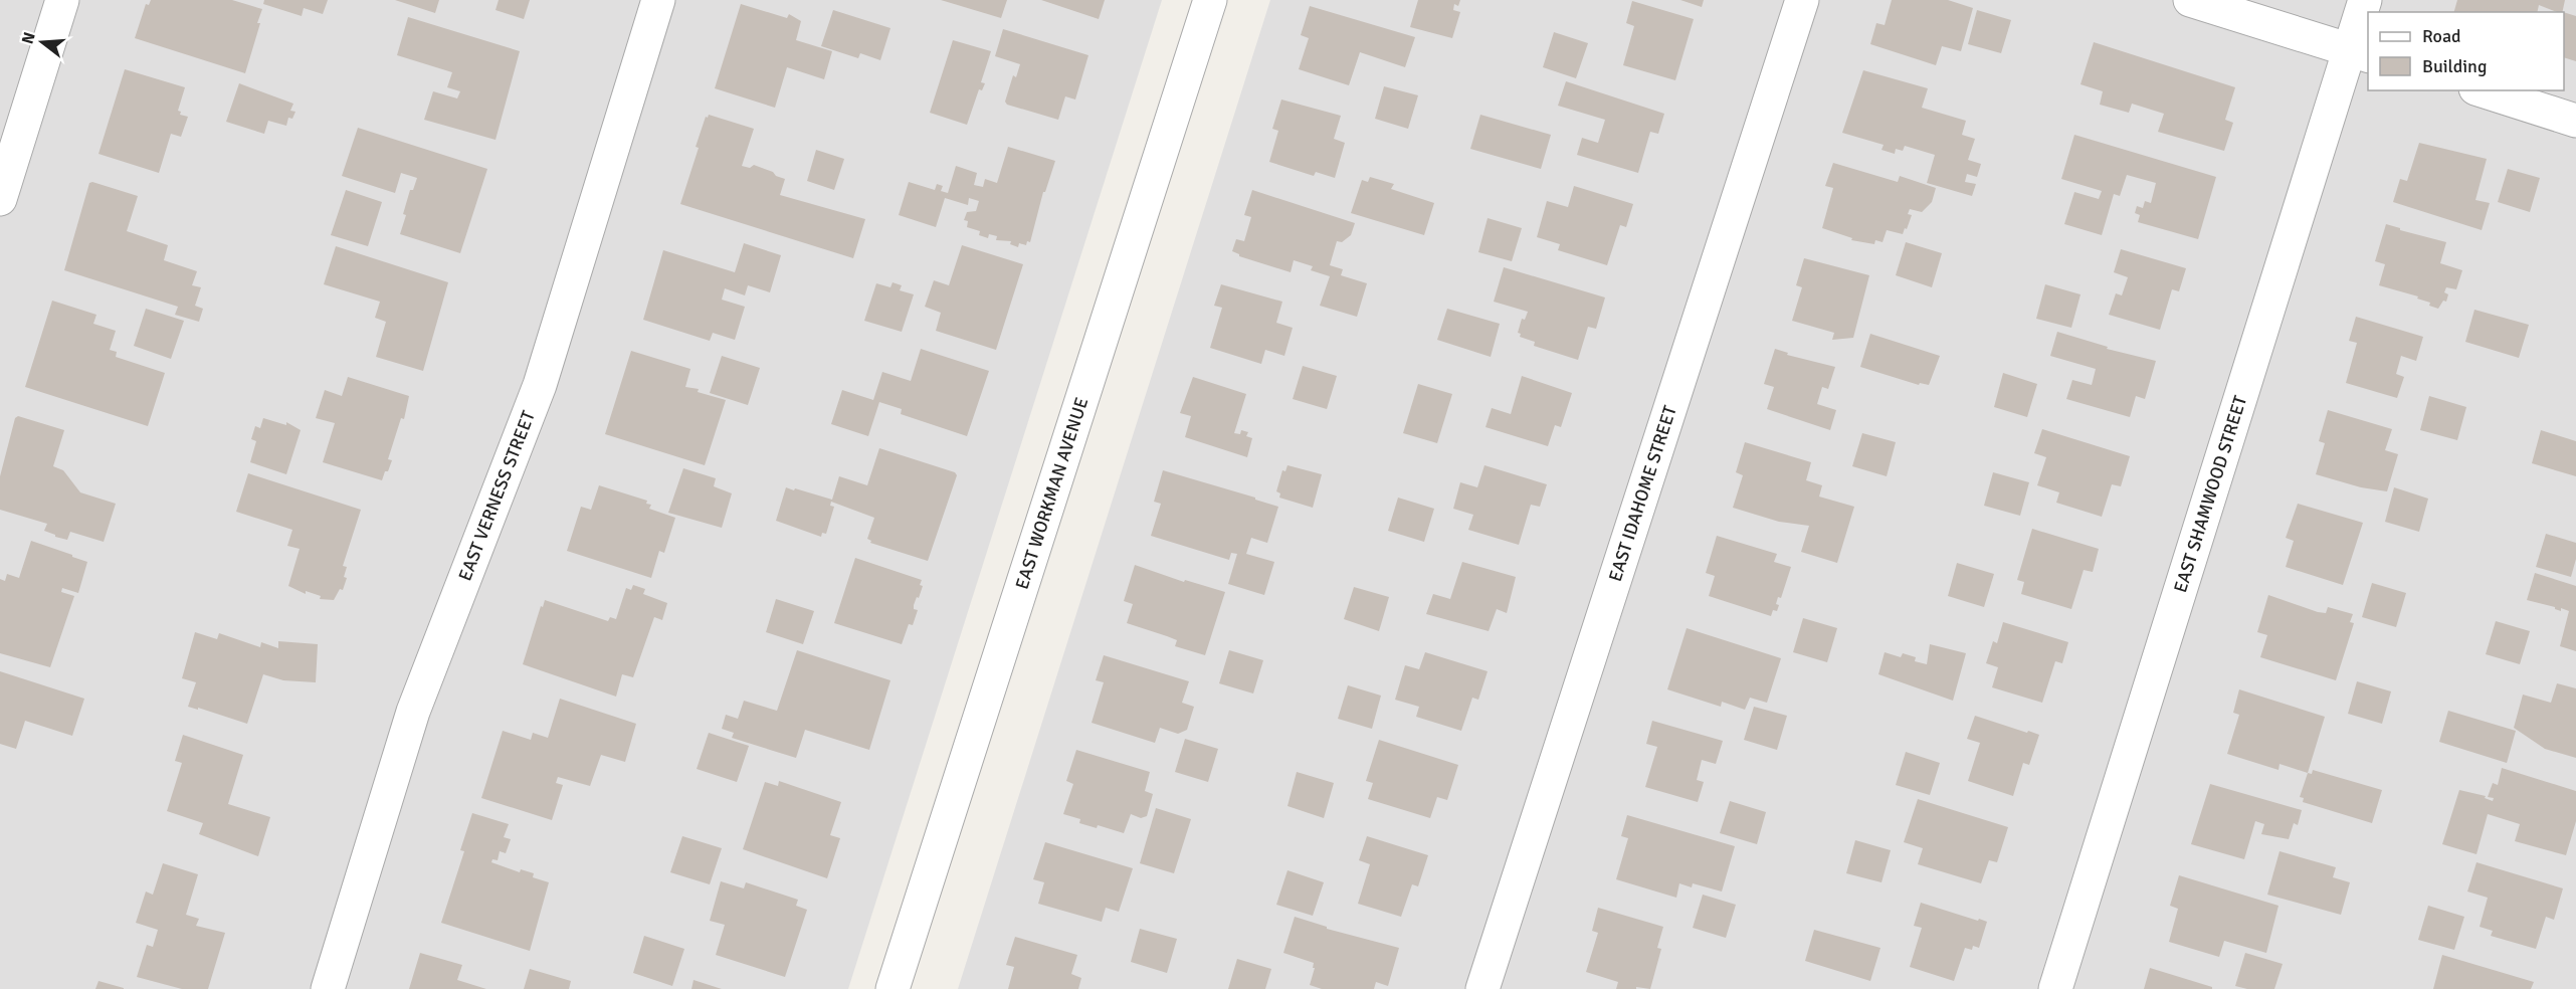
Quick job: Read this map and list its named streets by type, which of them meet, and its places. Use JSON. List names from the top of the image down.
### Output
{
  "streets": {
    "street": [
      "EAST WORKMAN AVENUE",
      "EAST IDAHOME STREET",
      "EAST SHAMWOOD STREET",
      "EAST VERNESS STREET"
    ]
  },
  "legend": ["Road", "Building"],
  "north": "left"
}
